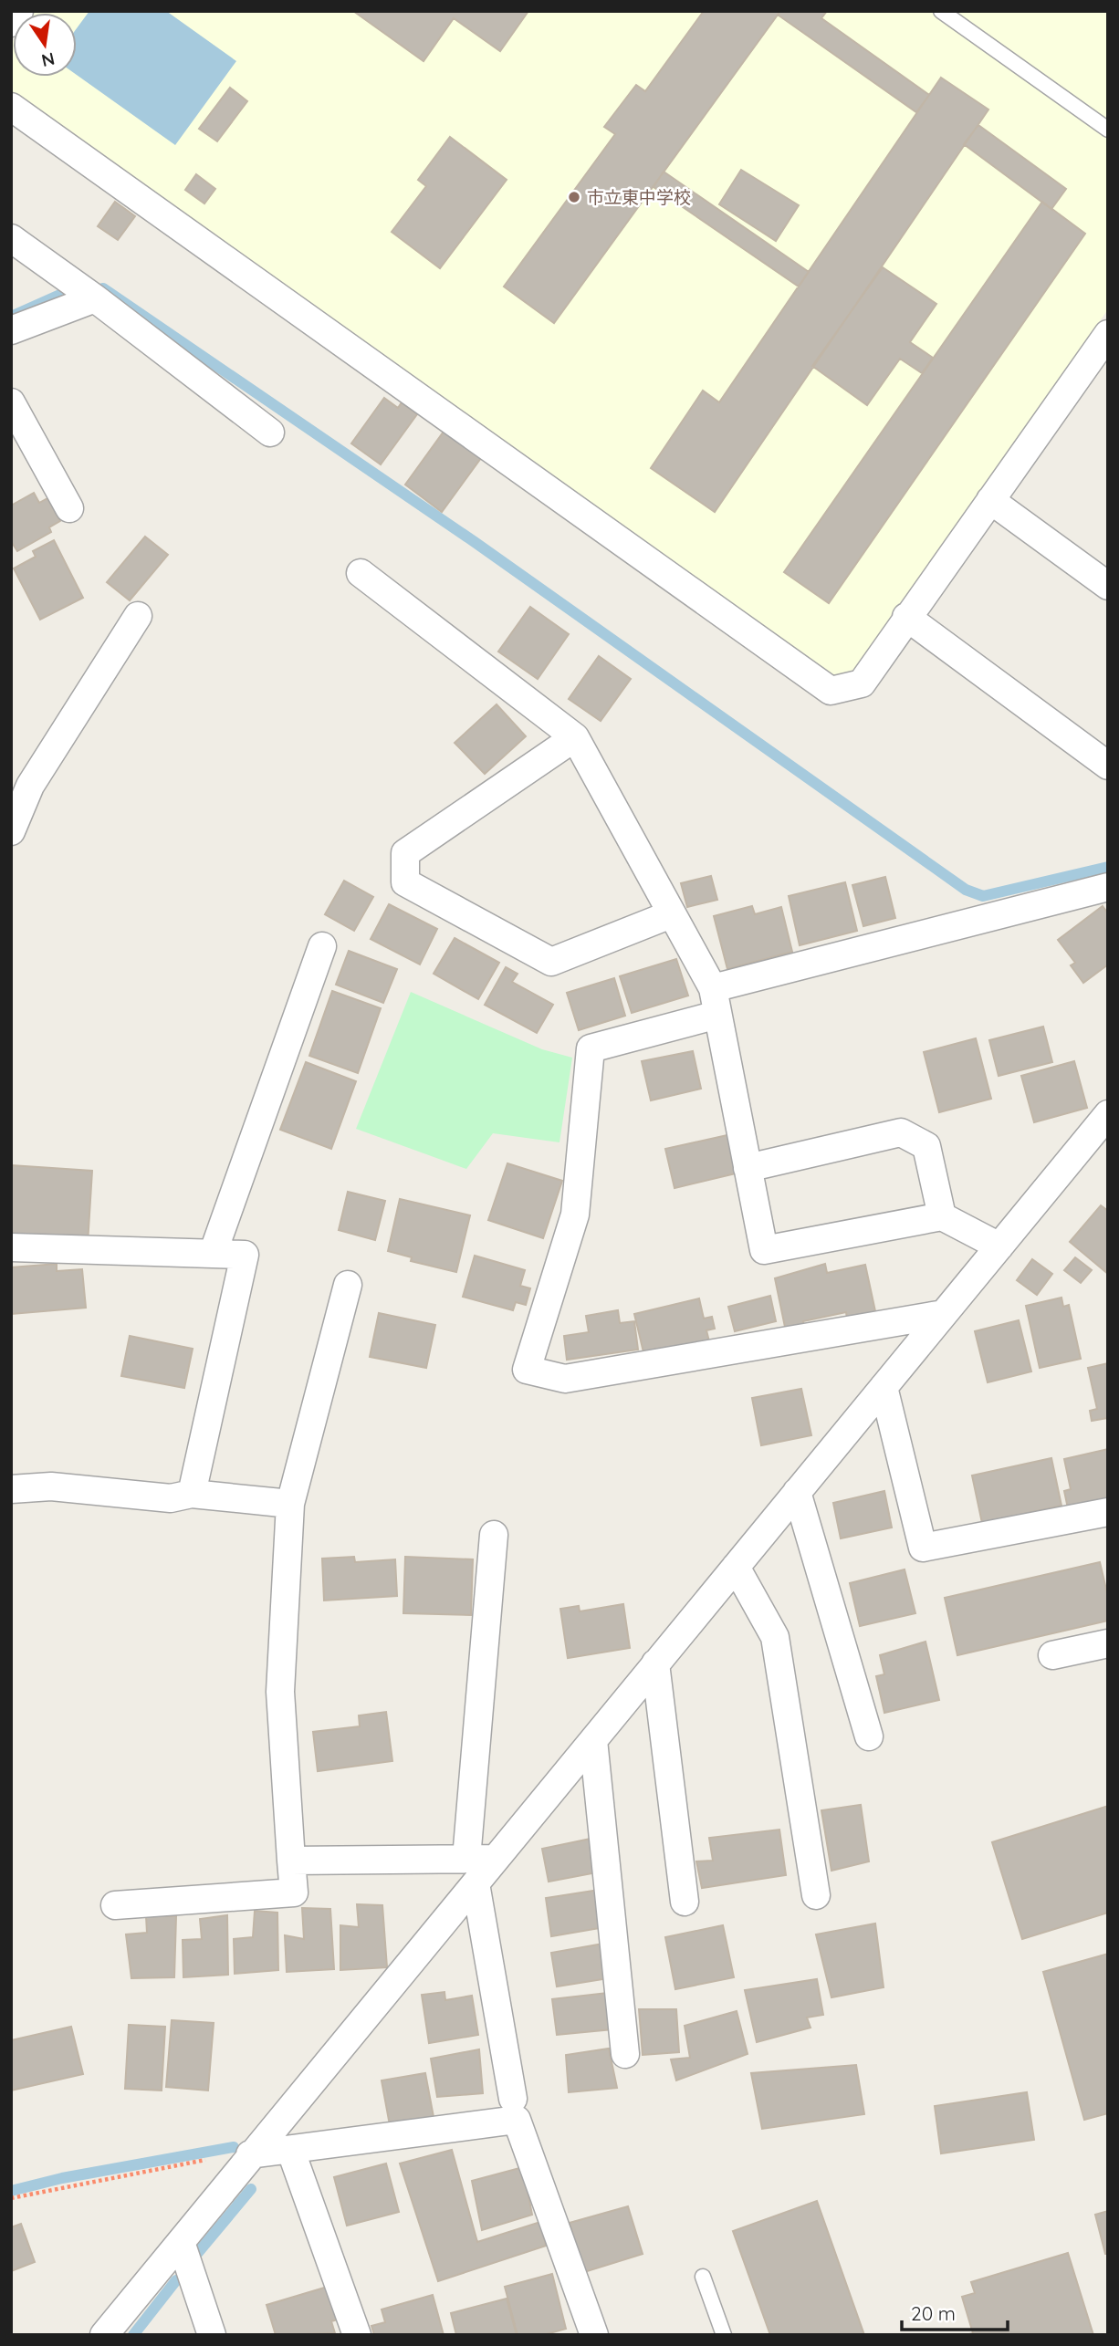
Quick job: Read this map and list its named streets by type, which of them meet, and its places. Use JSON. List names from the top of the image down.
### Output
{
  "places": ["市立東中学校"],
  "scale_bar": "20 m",
  "north": "bottom"
}
